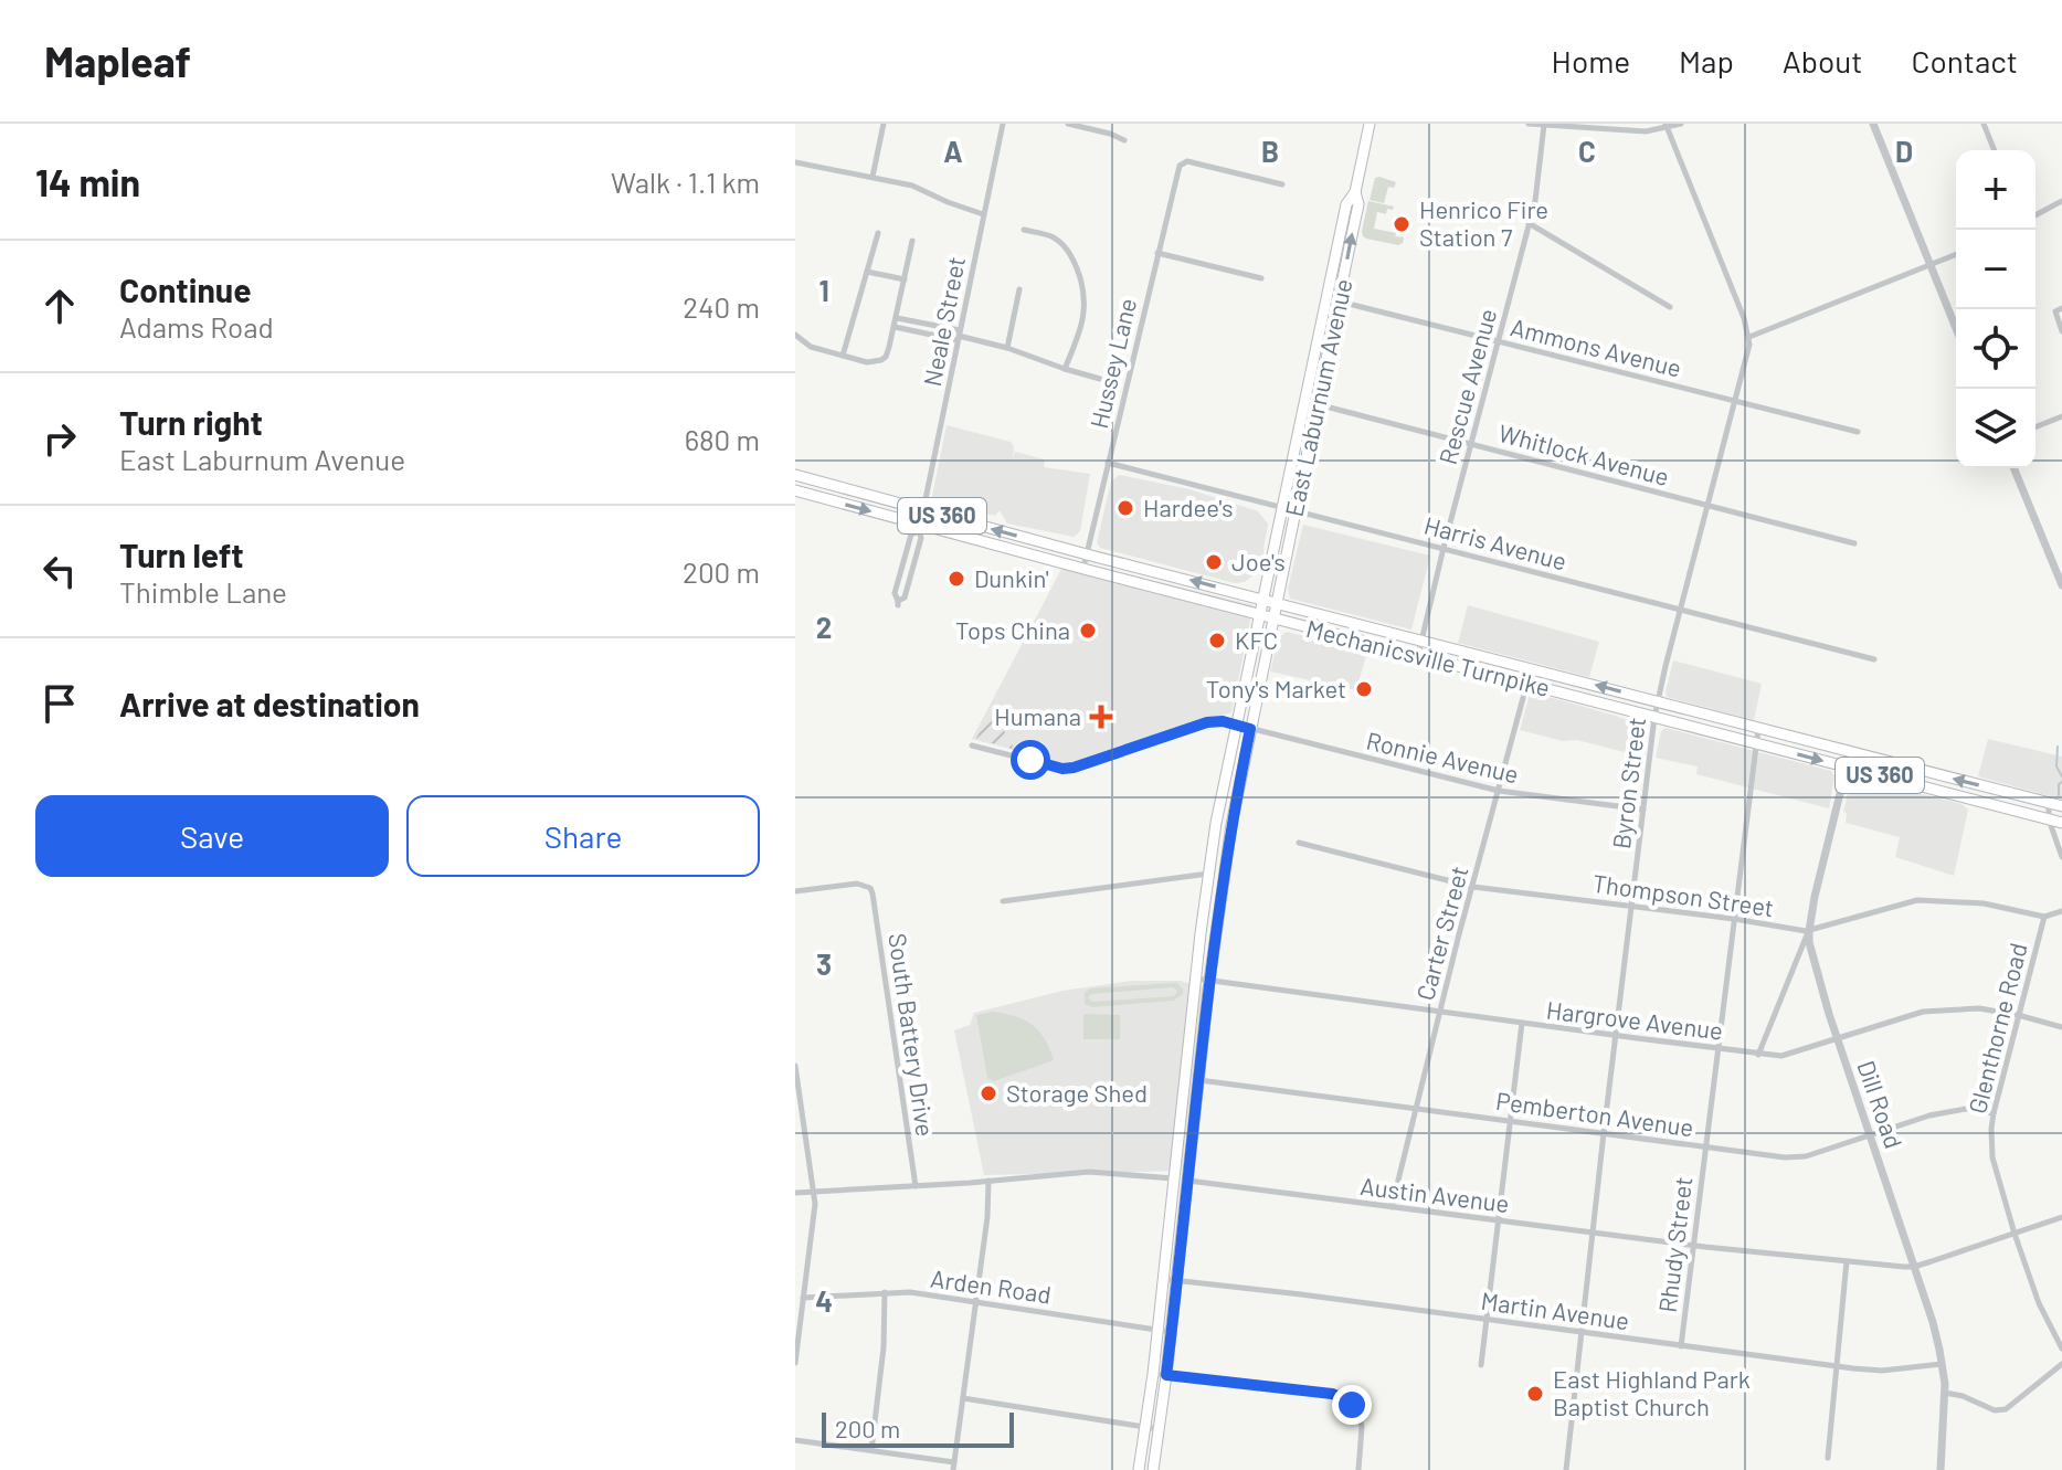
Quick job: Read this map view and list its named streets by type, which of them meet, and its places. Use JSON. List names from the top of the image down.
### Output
{
  "streets": {
    "main road": ["East Laburnum Avenue", "US 360", "Mechanicsville Turnpike"],
    "street": [
      "Neale Street",
      "Ammons Avenue",
      "Hussey Lane",
      "Rescue Avenue",
      "Whitlock Avenue",
      "Harris Avenue",
      "Ronnie Avenue",
      "Byron Street",
      "Thompson Street",
      "Carter Street",
      "Hargrove Avenue",
      "Glenthorne Road",
      "South Battery Drive",
      "Dill Road",
      "Pemberton Avenue",
      "Austin Avenue",
      "Rhudy Street",
      "Arden Road",
      "Martin Avenue"
    ]
  },
  "crossings": [
    ["Neale Street", "Mechanicsville Turnpike"],
    ["Ammons Avenue", "Rescue Avenue"],
    ["Ammons Avenue", "East Laburnum Avenue"],
    ["Ammons Avenue", "Byron Street"],
    ["Hussey Lane", "Harris Avenue"],
    ["Hussey Lane", "Mechanicsville Turnpike"],
    ["Rescue Avenue", "Whitlock Avenue"],
    ["Rescue Avenue", "Harris Avenue"],
    ["Rescue Avenue", "Mechanicsville Turnpike"],
    ["East Laburnum Avenue", "Whitlock Avenue"],
    ["East Laburnum Avenue", "Harris Avenue"],
    ["East Laburnum Avenue", "Mechanicsville Turnpike"],
    ["Whitlock Avenue", "Byron Street"],
    ["Harris Avenue", "Byron Street"],
    ["Mechanicsville Turnpike", "Byron Street"],
    ["Mechanicsville Turnpike", "Carter Street"],
    ["Mechanicsville Turnpike", "Dill Road"],
    ["Mechanicsville Turnpike", "Rhudy Street"],
    ["Ronnie Avenue", "Byron Street"],
    ["Ronnie Avenue", "Carter Street"],
    ["Byron Street", "Thompson Street"],
    ["Byron Street", "Hargrove Avenue"],
    ["Byron Street", "Pemberton Avenue"],
    ["Byron Street", "Austin Avenue"],
    ["Byron Street", "Martin Avenue"],
    ["Thompson Street", "Carter Street"],
    ["Thompson Street", "Glenthorne Road"],
    ["Thompson Street", "Dill Road"],
    ["Thompson Street", "Rhudy Street"],
    ["Carter Street", "Hargrove Avenue"],
    ["Carter Street", "Pemberton Avenue"],
    ["Carter Street", "Austin Avenue"],
    ["Hargrove Avenue", "Glenthorne Road"],
    ["Hargrove Avenue", "Dill Road"],
    ["Hargrove Avenue", "Rhudy Street"],
    ["Glenthorne Road", "Pemberton Avenue"],
    ["Glenthorne Road", "Austin Avenue"],
    ["South Battery Drive", "Austin Avenue"],
    ["Dill Road", "Pemberton Avenue"],
    ["Dill Road", "Austin Avenue"],
    ["Dill Road", "Martin Avenue"],
    ["Pemberton Avenue", "Rhudy Street"],
    ["Austin Avenue", "Rhudy Street"],
    ["Rhudy Street", "Martin Avenue"]
  ],
  "places": {
    "other": [
      "Henrico Fire Station 7",
      "Hardee's",
      "Joe's",
      "Dunkin'",
      "Tops China",
      "KFC",
      "Tony's Market",
      "Storage Shed",
      "East Highland Park Baptist Church"
    ],
    "health": ["Humana"]
  },
  "scale_bar": "200 m",
  "page": {
    "header": "Mapleaf",
    "nav": [
      "Home",
      "Map",
      "About",
      "Contact"
    ],
    "heading": ["14 min", "Walk · 1.1 km"],
    "map_buttons": ["+", "−"],
    "list": [
      ["Continue", "Adams Road", "240 m"],
      ["Turn right", "East Laburnum Avenue", "680 m"],
      ["Turn left", "Thimble Lane", "200 m"],
      "Arrive at destination"
    ],
    "buttons": ["Save", "Share"],
    "scale": "200 m"
  },
  "grid": {
    "columns": [
      "A",
      "B",
      "C",
      "D"
    ],
    "rows": [
      "1",
      "2",
      "3",
      "4"
    ]
  }
}
